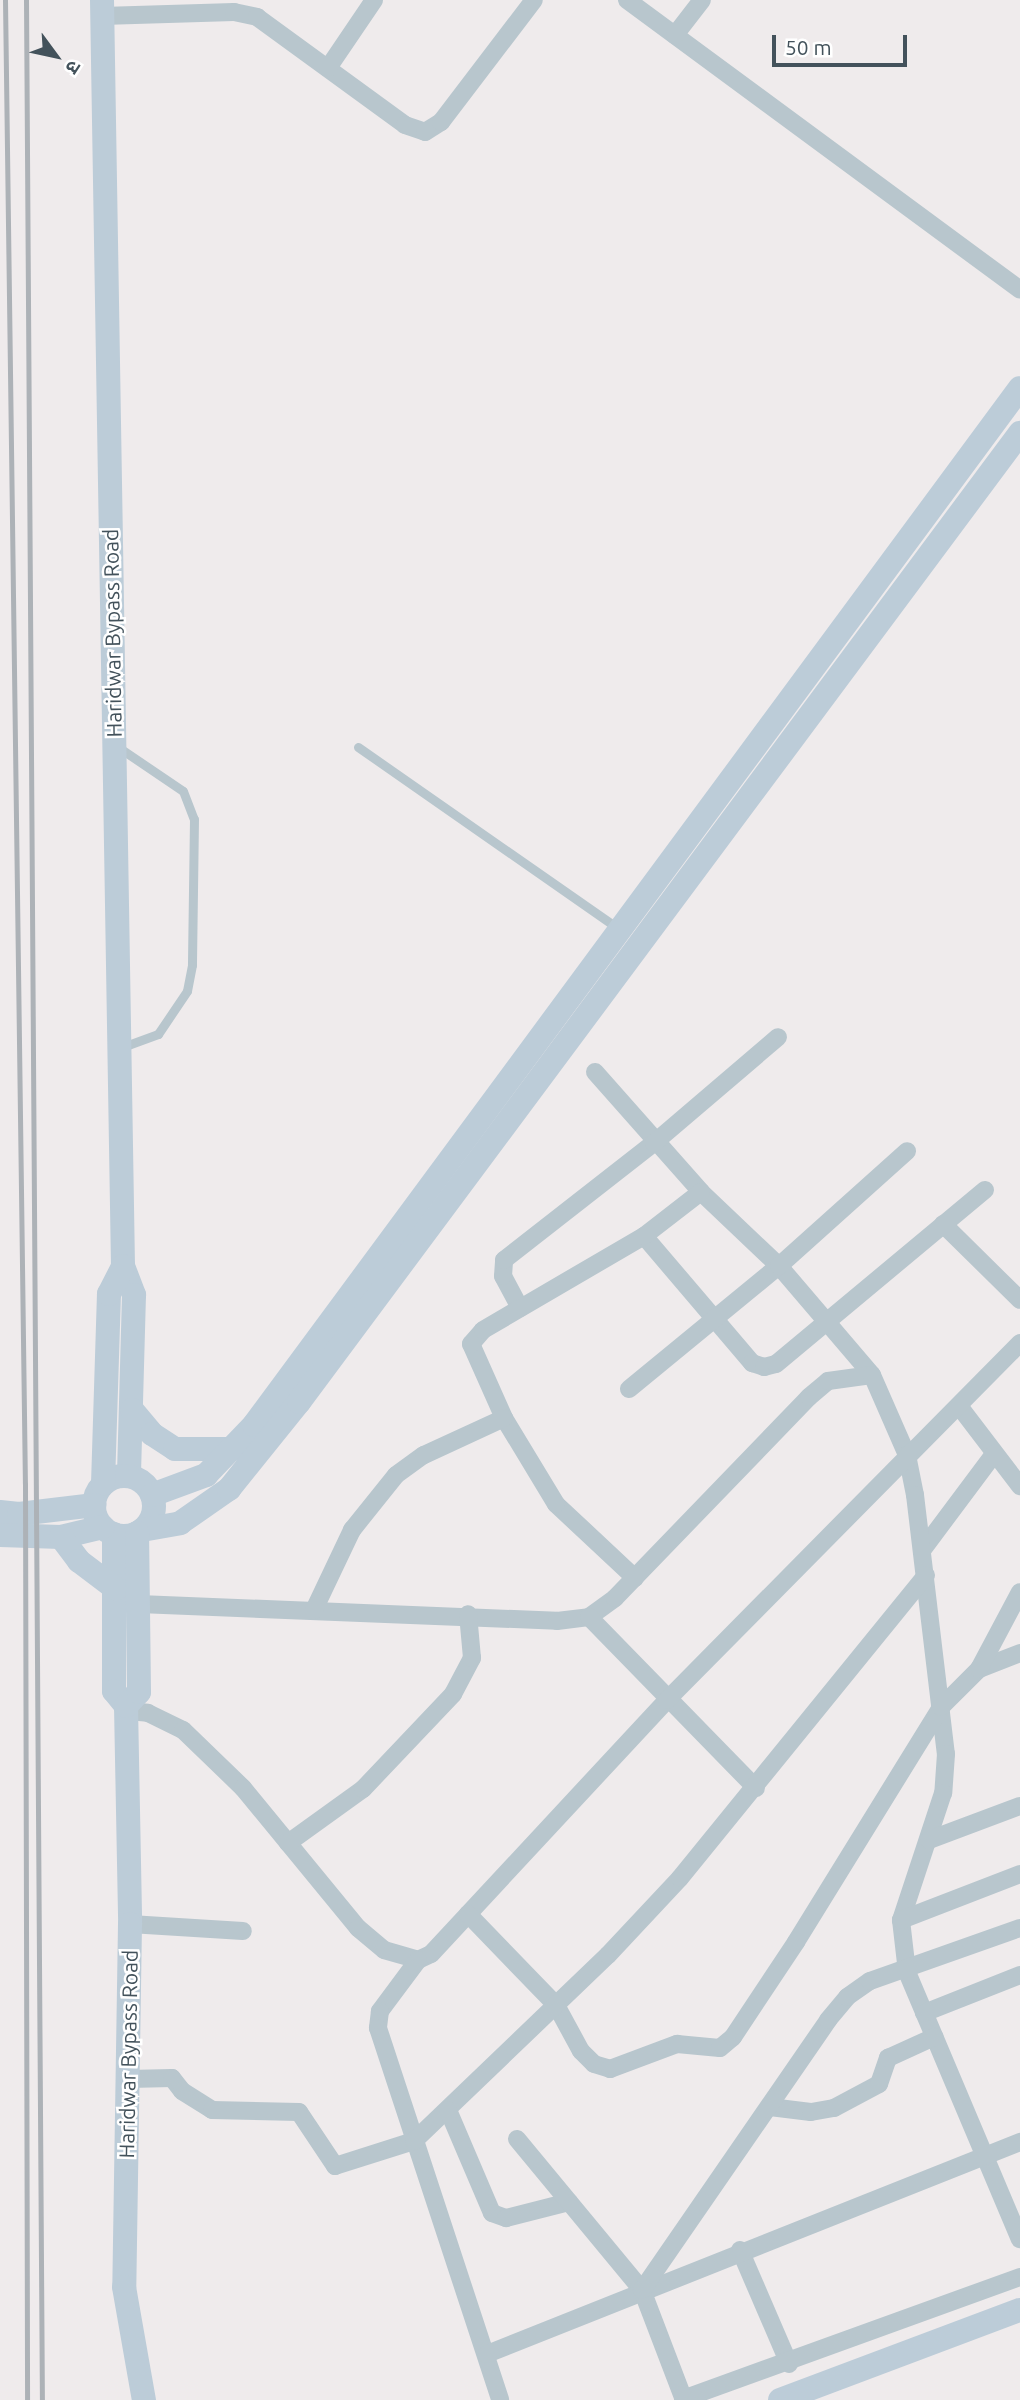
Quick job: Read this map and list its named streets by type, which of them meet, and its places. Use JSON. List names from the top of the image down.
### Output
{
  "streets": {
    "main road": ["Haridwar Bypass Road"]
  },
  "scale_bar": "50 m",
  "north": "bottom right"
}
